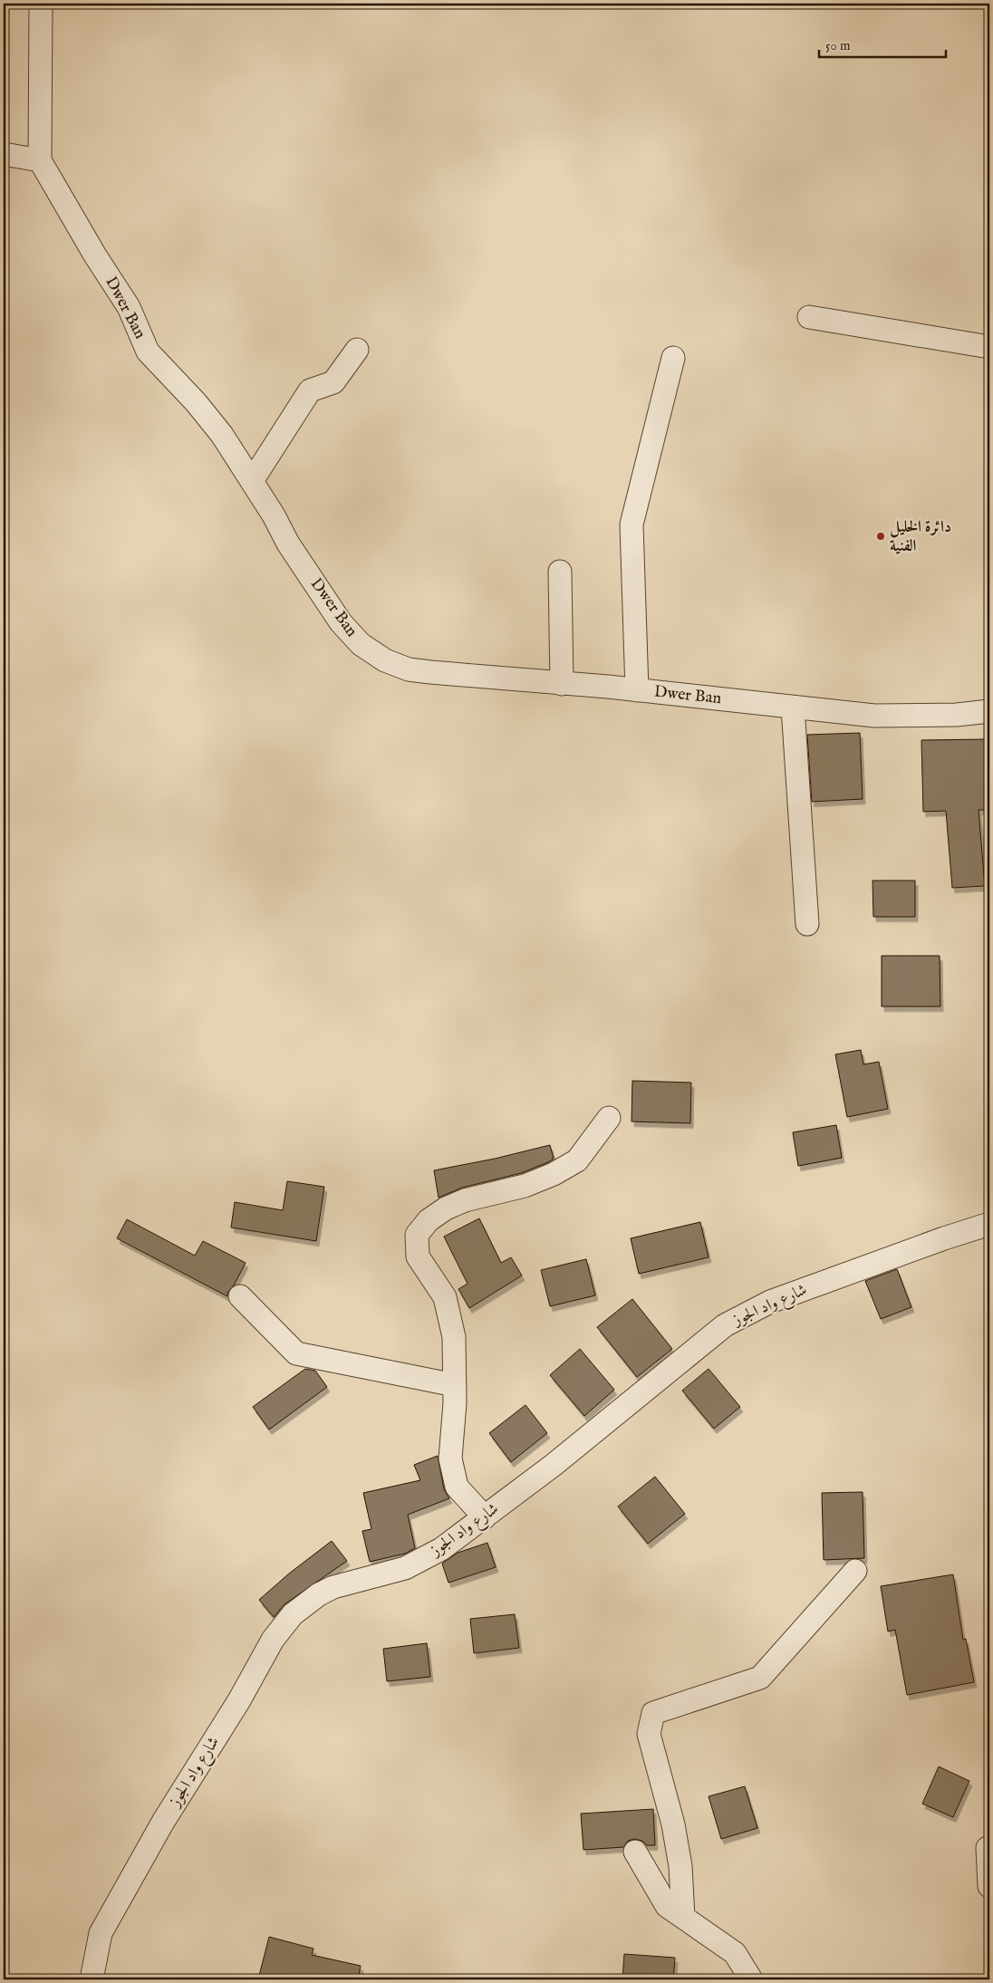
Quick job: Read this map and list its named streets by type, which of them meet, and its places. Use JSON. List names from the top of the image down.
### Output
{
  "streets": {
    "street": ["Dwer Ban", "شارع واد الجوز"]
  },
  "places": ["دائرة الخليل الفنية"],
  "scale_bar": "50 m"
}
